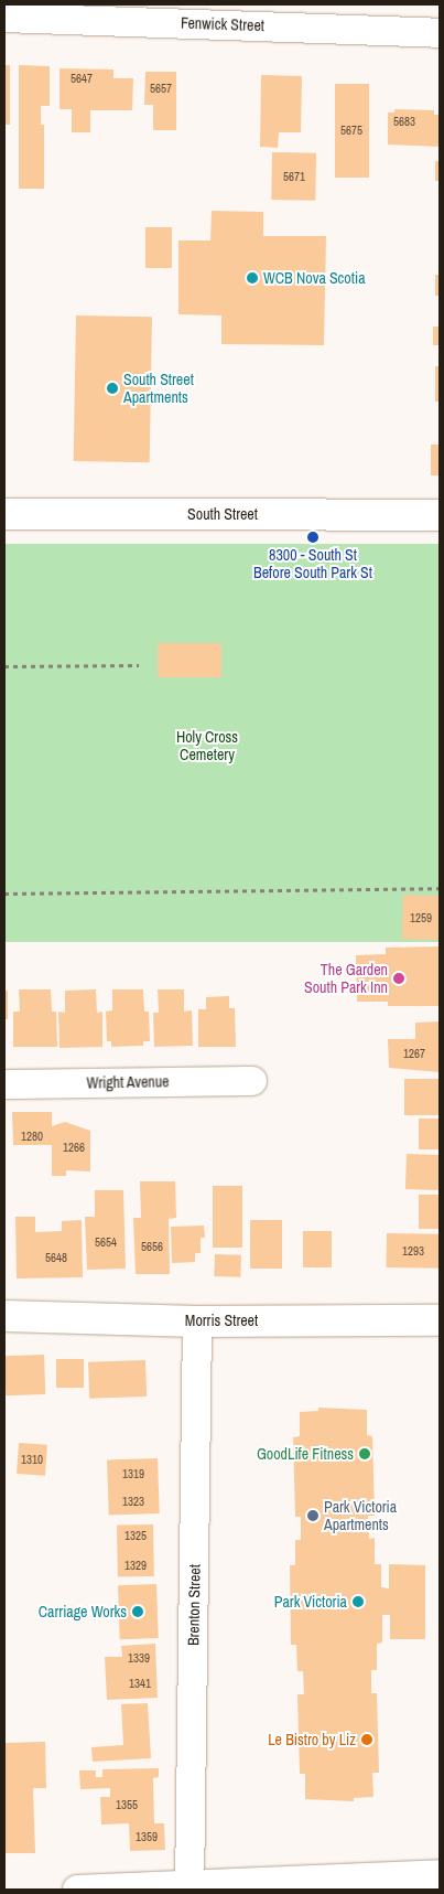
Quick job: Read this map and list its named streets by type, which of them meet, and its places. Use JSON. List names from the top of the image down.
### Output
{
  "streets": {
    "street": [
      "Fenwick Street",
      "South Street",
      "Wright Avenue",
      "Morris Street",
      "Brenton Street"
    ]
  },
  "crossings": [
    ["Morris Street", "Brenton Street"]
  ],
  "parks": ["Holy Cross Cemetery"],
  "places": [
    "WCB Nova Scotia",
    "South Street Apartments",
    "8300 - South St Before South Park St",
    "The Garden South Park Inn",
    "GoodLife Fitness",
    "Park Victoria Apartments",
    "Park Victoria",
    "Carriage Works",
    "Le Bistro by Liz"
  ],
  "house_numbers": [
    "5647",
    "5657",
    "5683",
    "5675",
    "5671",
    "1259",
    "1267",
    "1280",
    "1266",
    "5654",
    "5656",
    "1293",
    "5648",
    "1310",
    "1319",
    "1323",
    "1325",
    "1329",
    "1339",
    "1341",
    "1355",
    "1359"
  ]
}
